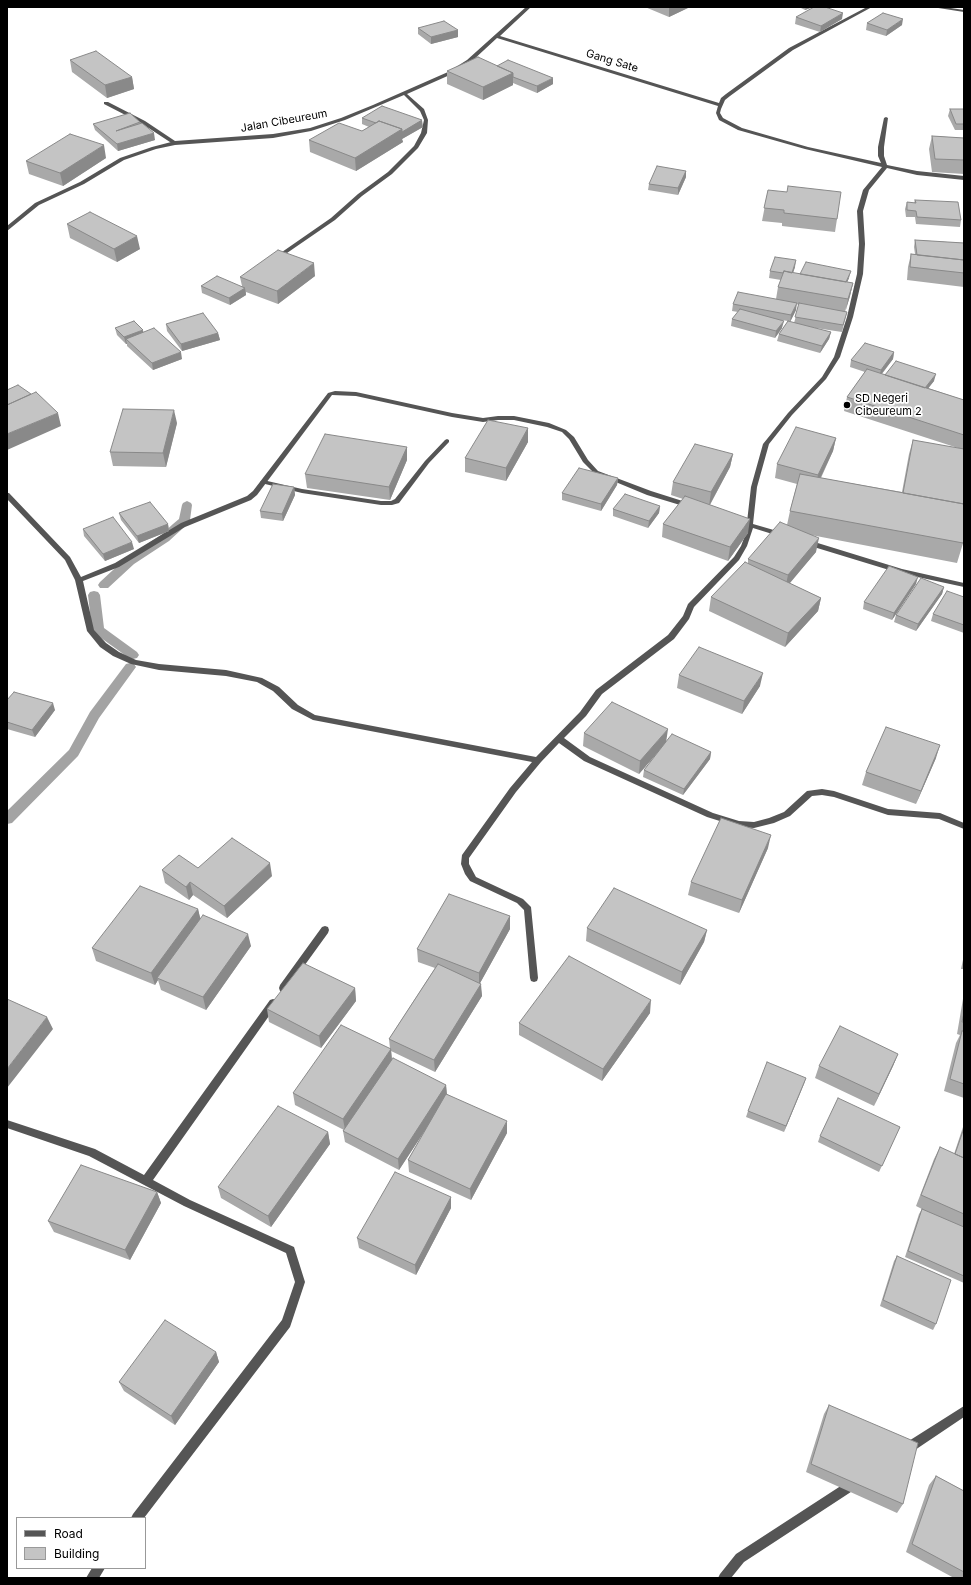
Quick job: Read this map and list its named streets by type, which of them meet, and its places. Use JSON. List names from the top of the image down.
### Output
{
  "streets": {
    "street": ["Gang Sate", "Jalan Cibeureum"]
  },
  "crossings": [
    ["Gang Sate", "Jalan Cibeureum"]
  ],
  "places": ["SD Negeri Cibeureum 2"],
  "legend": ["Road", "Building"]
}
